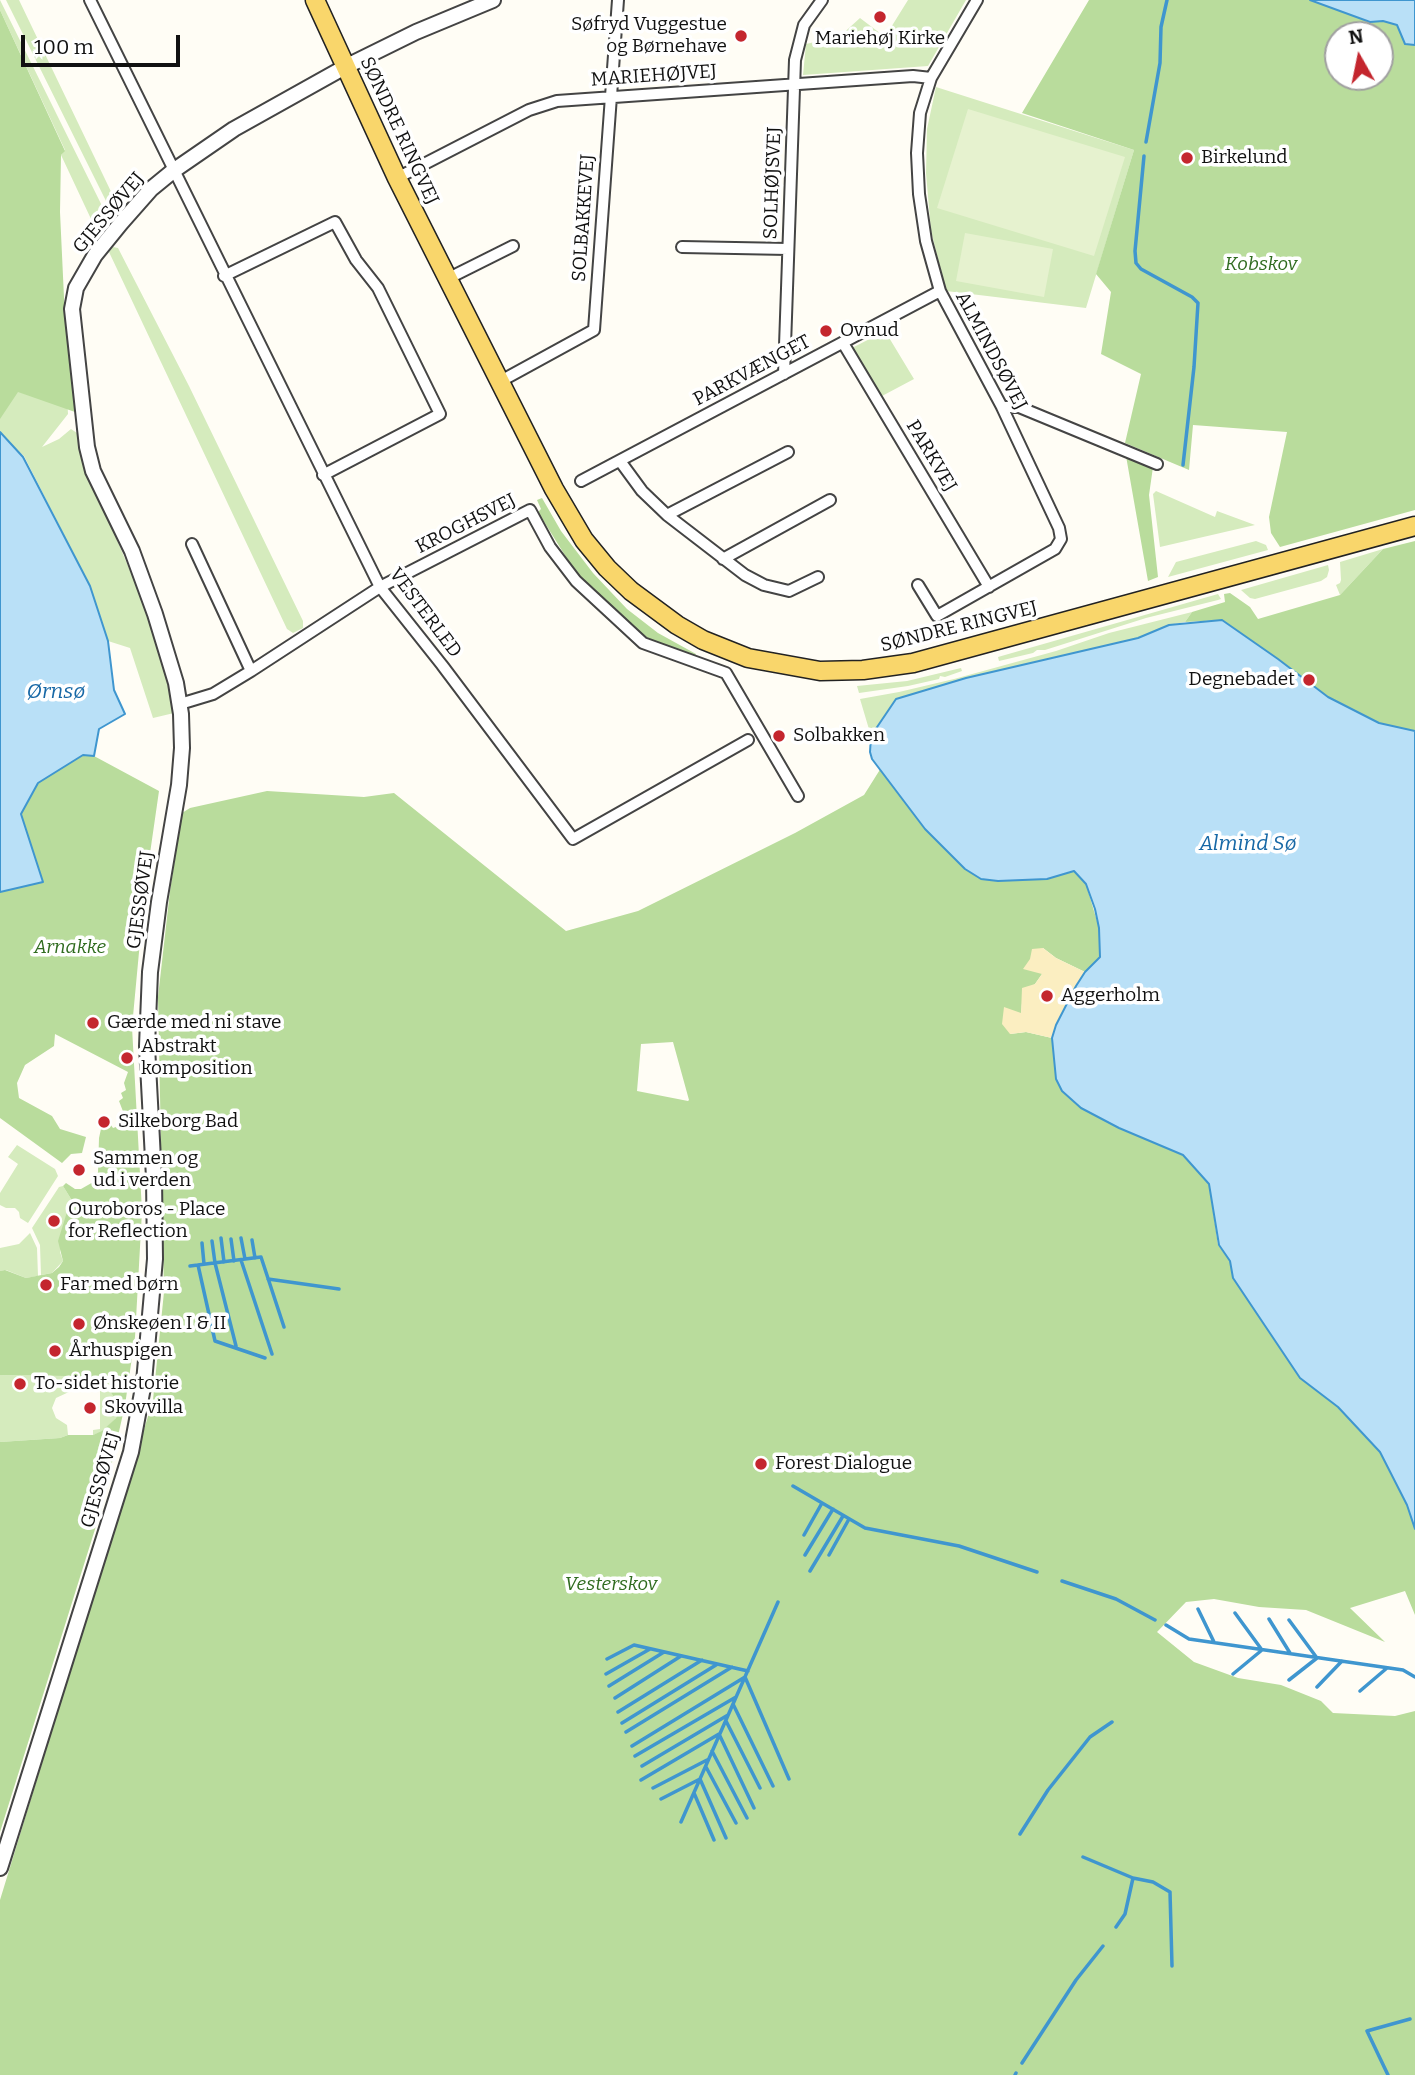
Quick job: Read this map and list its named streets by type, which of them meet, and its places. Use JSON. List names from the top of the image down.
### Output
{
  "streets": {
    "main road": ["SØNDRE RINGVEJ"],
    "street": [
      "MARIEHØJVEJ",
      "SOLHØJSVEJ",
      "GJESSØVEJ",
      "SOLBAKKEVEJ",
      "ALMINDSØVEJ",
      "PARKVÆNGET",
      "PARKVEJ",
      "KROGHSVEJ",
      "VESTERLED"
    ]
  },
  "crossings": [
    ["MARIEHØJVEJ", "SØNDRE RINGVEJ"],
    ["MARIEHØJVEJ", "SOLHØJSVEJ"],
    ["MARIEHØJVEJ", "SOLBAKKEVEJ"],
    ["MARIEHØJVEJ", "ALMINDSØVEJ"],
    ["SØNDRE RINGVEJ", "GJESSØVEJ"],
    ["SØNDRE RINGVEJ", "SOLBAKKEVEJ"],
    ["SOLHØJSVEJ", "PARKVÆNGET"],
    ["GJESSØVEJ", "KROGHSVEJ"],
    ["GJESSØVEJ", "VESTERLED"],
    ["ALMINDSØVEJ", "PARKVÆNGET"],
    ["ALMINDSØVEJ", "PARKVEJ"],
    ["PARKVÆNGET", "PARKVEJ"],
    ["KROGHSVEJ", "VESTERLED"]
  ],
  "water": ["Ørnsø", "Almind Sø"],
  "parks": ["Kobskov", "Arnakke", "Vesterskov"],
  "places": [
    "Mariehøj Kirke",
    "Søfryd Vuggestue og Børnehave",
    "Birkelund",
    "Ovnud",
    "Degnebadet",
    "Solbakken",
    "Aggerholm",
    "Gærde med ni stave",
    "Abstrakt komposition",
    "Silkeborg Bad",
    "Sammen og ud i verden",
    "Ouroboros - Place for Reflection",
    "Far med børn",
    "Ønskeøen I & II",
    "Århuspigen",
    "To-sidet historie",
    "Skovvilla",
    "Forest Dialogue"
  ],
  "scale_bar": "100 m",
  "north": "top"
}
